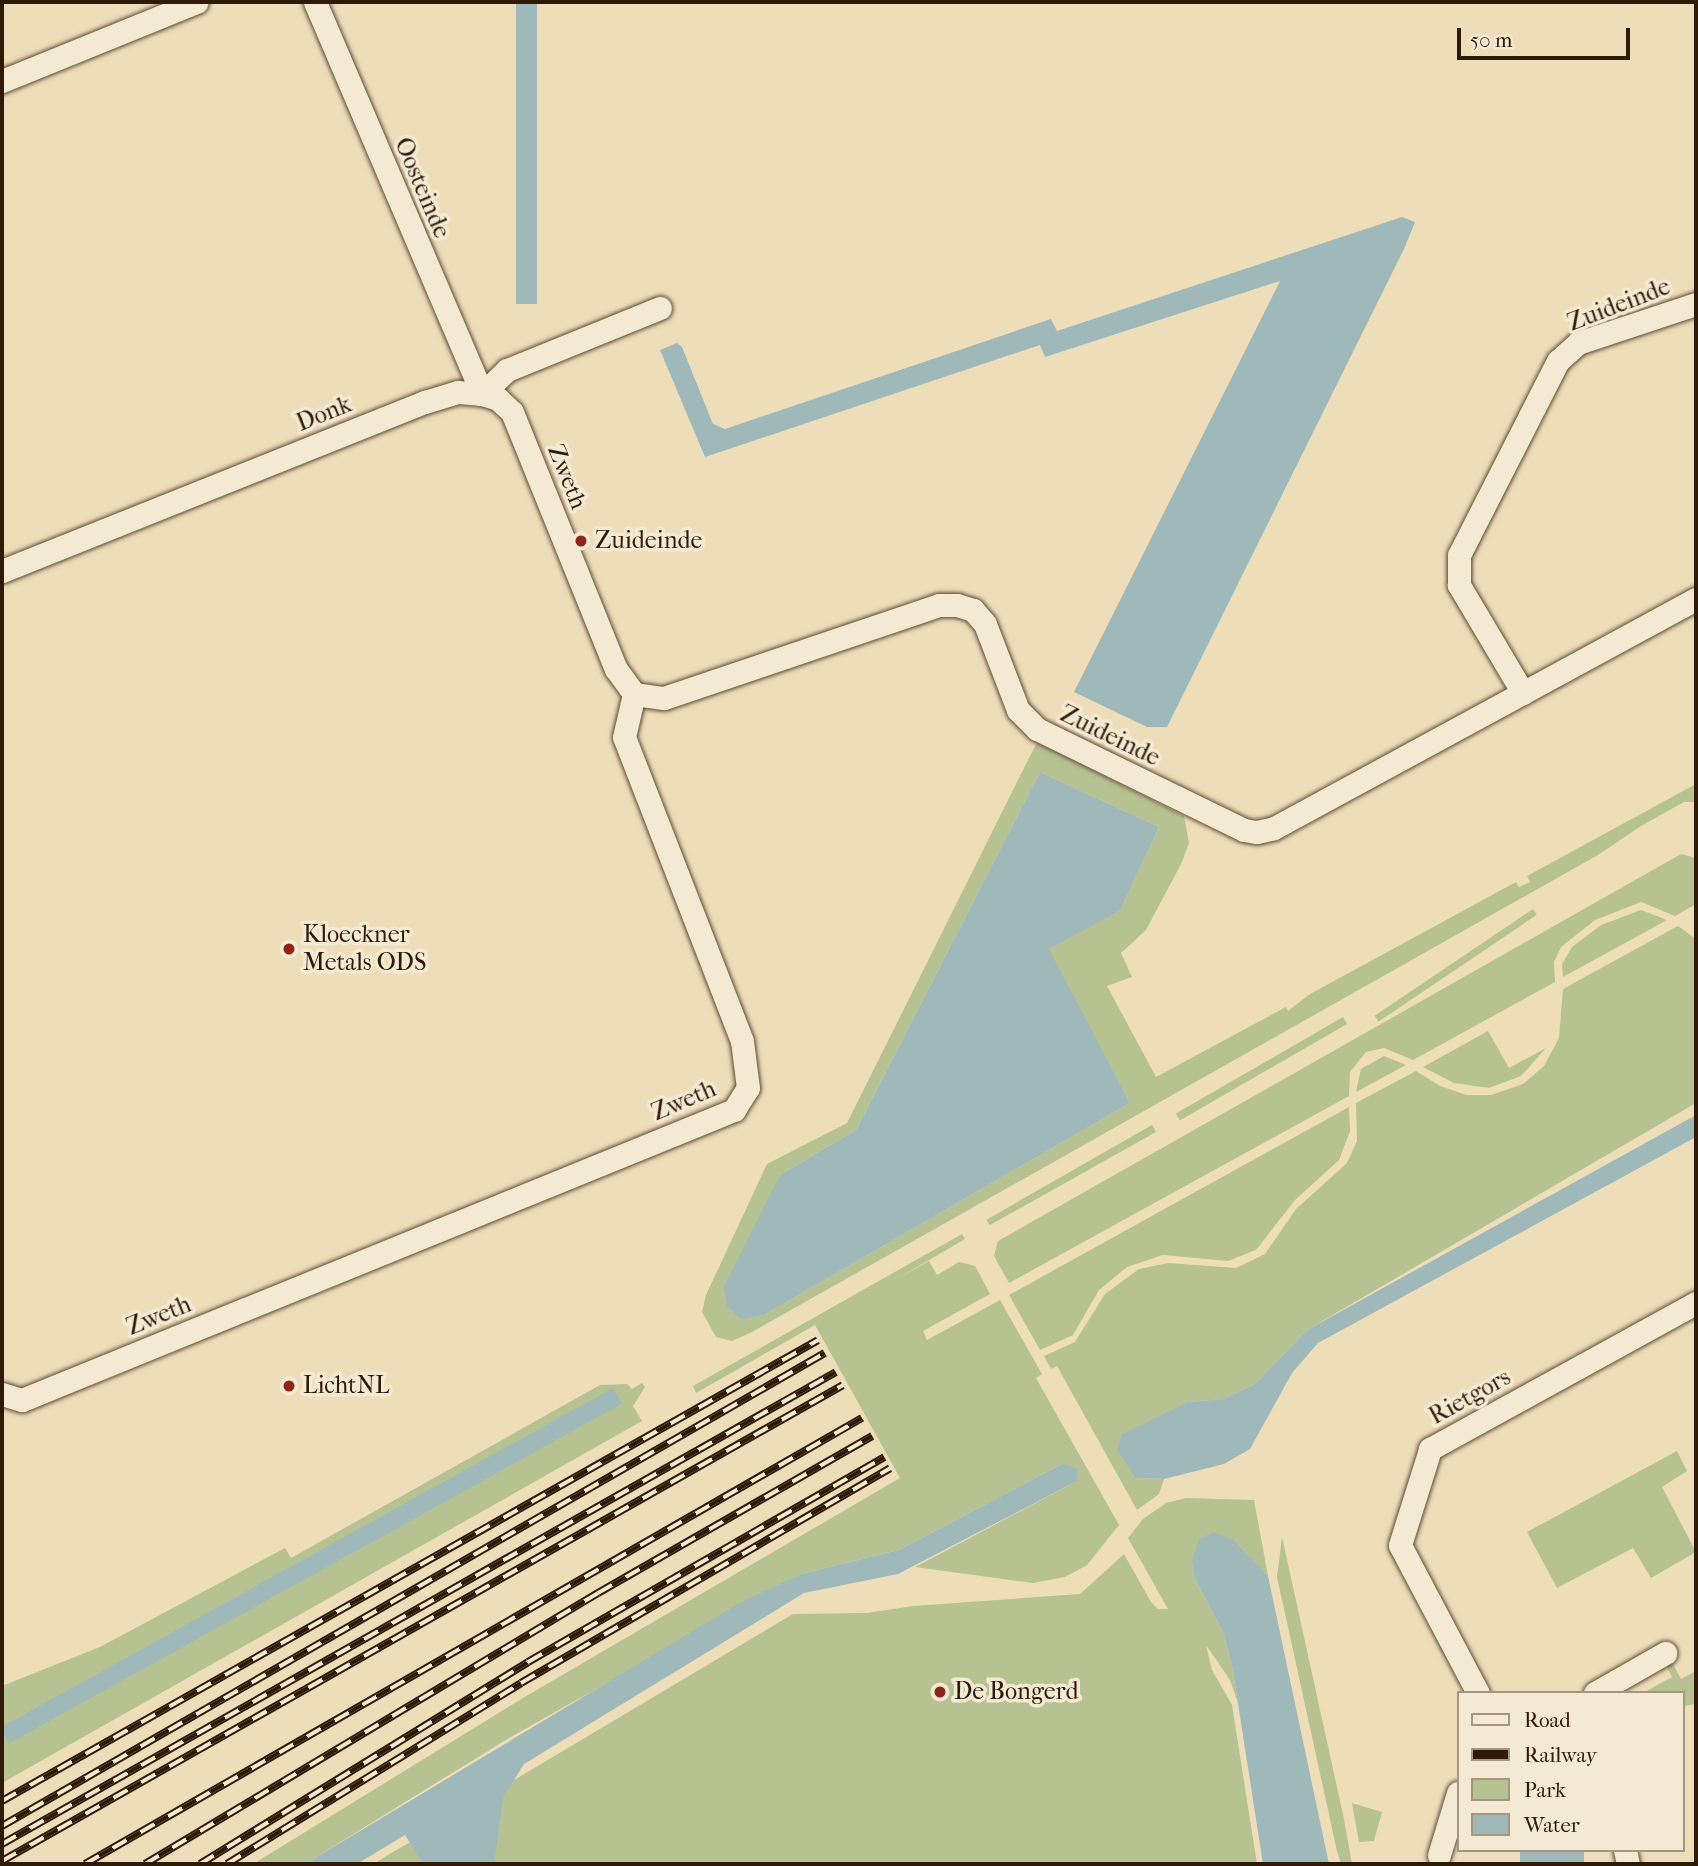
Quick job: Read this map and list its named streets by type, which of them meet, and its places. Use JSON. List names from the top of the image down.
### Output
{
  "streets": {
    "street": [
      "Oosteinde",
      "Zuideinde",
      "Donk",
      "Zweth",
      "Rietgors"
    ]
  },
  "crossings": [
    ["Oosteinde", "Donk"],
    ["Oosteinde", "Zweth"],
    ["Zuideinde", "Zweth"],
    ["Donk", "Zweth"]
  ],
  "places": [
    "Zuideinde",
    "Kloeckner Metals ODS",
    "LichtNL",
    "De Bongerd"
  ],
  "legend": [
    "Road",
    "Railway",
    "Park",
    "Water"
  ],
  "scale_bar": "50 m"
}
